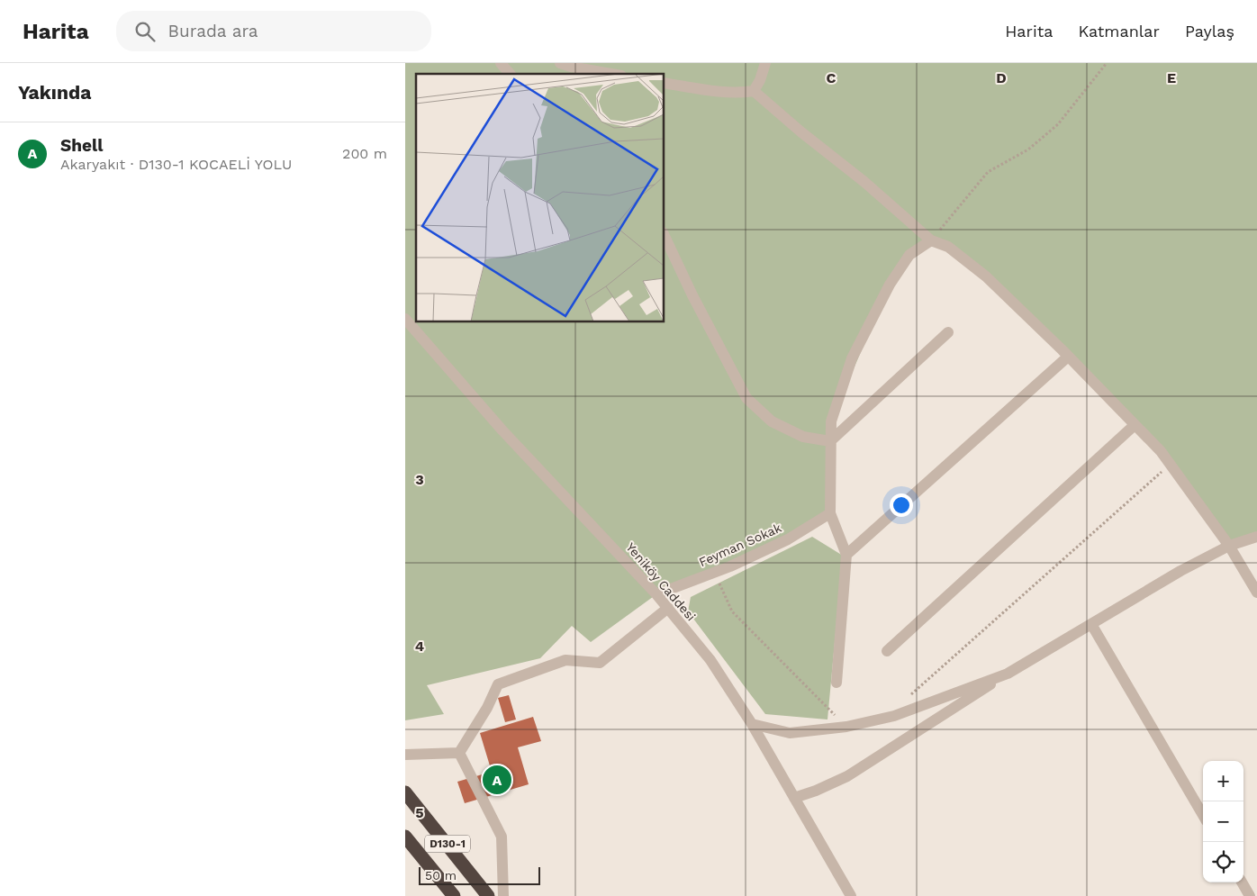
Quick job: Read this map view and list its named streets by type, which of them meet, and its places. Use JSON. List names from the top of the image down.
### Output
{
  "streets": {
    "highway": ["D130-1"],
    "street": ["Feyman Sokak", "Yeniköy Caddesi"]
  },
  "crossings": [
    ["Feyman Sokak", "Yeniköy Caddesi"]
  ],
  "scale_bar": "50 m",
  "page": {
    "header": "Harita",
    "search": "Burada ara",
    "nav": ["Harita", "Katmanlar", "Paylaş"],
    "heading": "Yakında",
    "list": [
      {
        "mark": "A",
        "name": "Shell",
        "note": "Akaryakıt · D130-1 KOCAELİ YOLU",
        "value": "200 m"
      }
    ],
    "map_buttons": ["+", "−"],
    "pins": "A",
    "scale": "50 m"
  },
  "grid": {
    "columns": ["C", "D", "E"],
    "rows": ["3", "4", "5"]
  }
}
